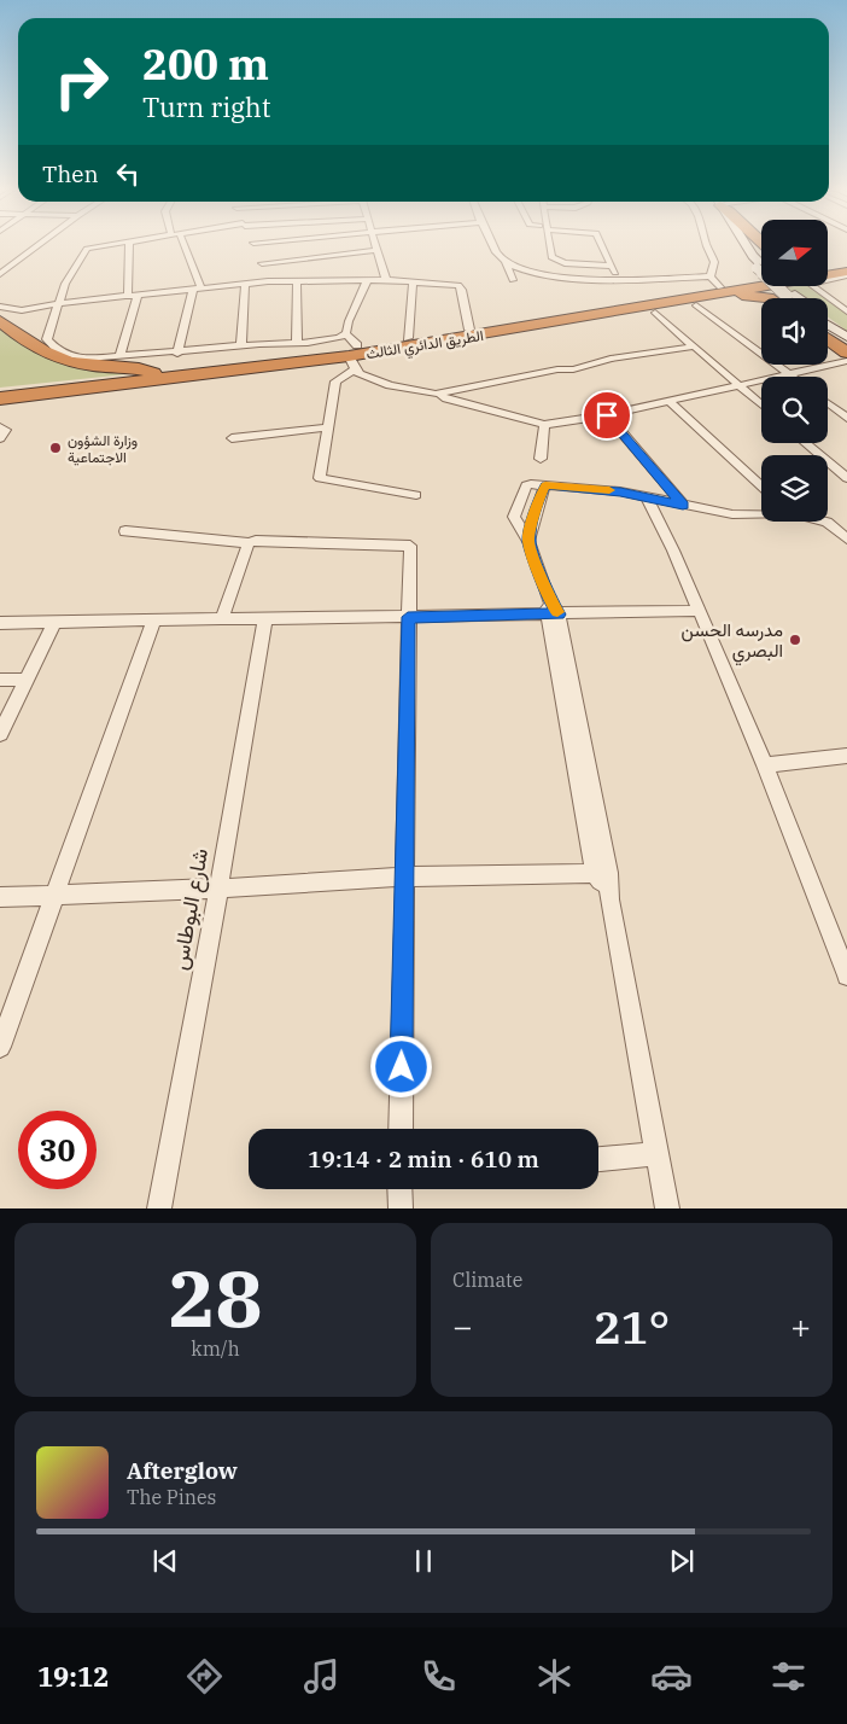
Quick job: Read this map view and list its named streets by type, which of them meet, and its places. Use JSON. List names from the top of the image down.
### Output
{
  "streets": {
    "highway": ["الطريق الدائري الثالث"],
    "street": ["شارع البوطاس"]
  },
  "places": ["وزارة الشؤون الاجتماعية", "مدرسه الحسن البصري"],
  "north": "right",
  "page": {
    "turn": ["200 m", "Turn right"],
    "then": "Then",
    "limit": "30",
    "trip": "19:14 · 2 min · 610 m",
    "tile": [
      ["28", "km/h"],
      "Climate"
    ],
    "heat": ["−", "21°", "+"],
    "song": ["Afterglow", "The Pines"],
    "tabs": "19:12"
  }
}
